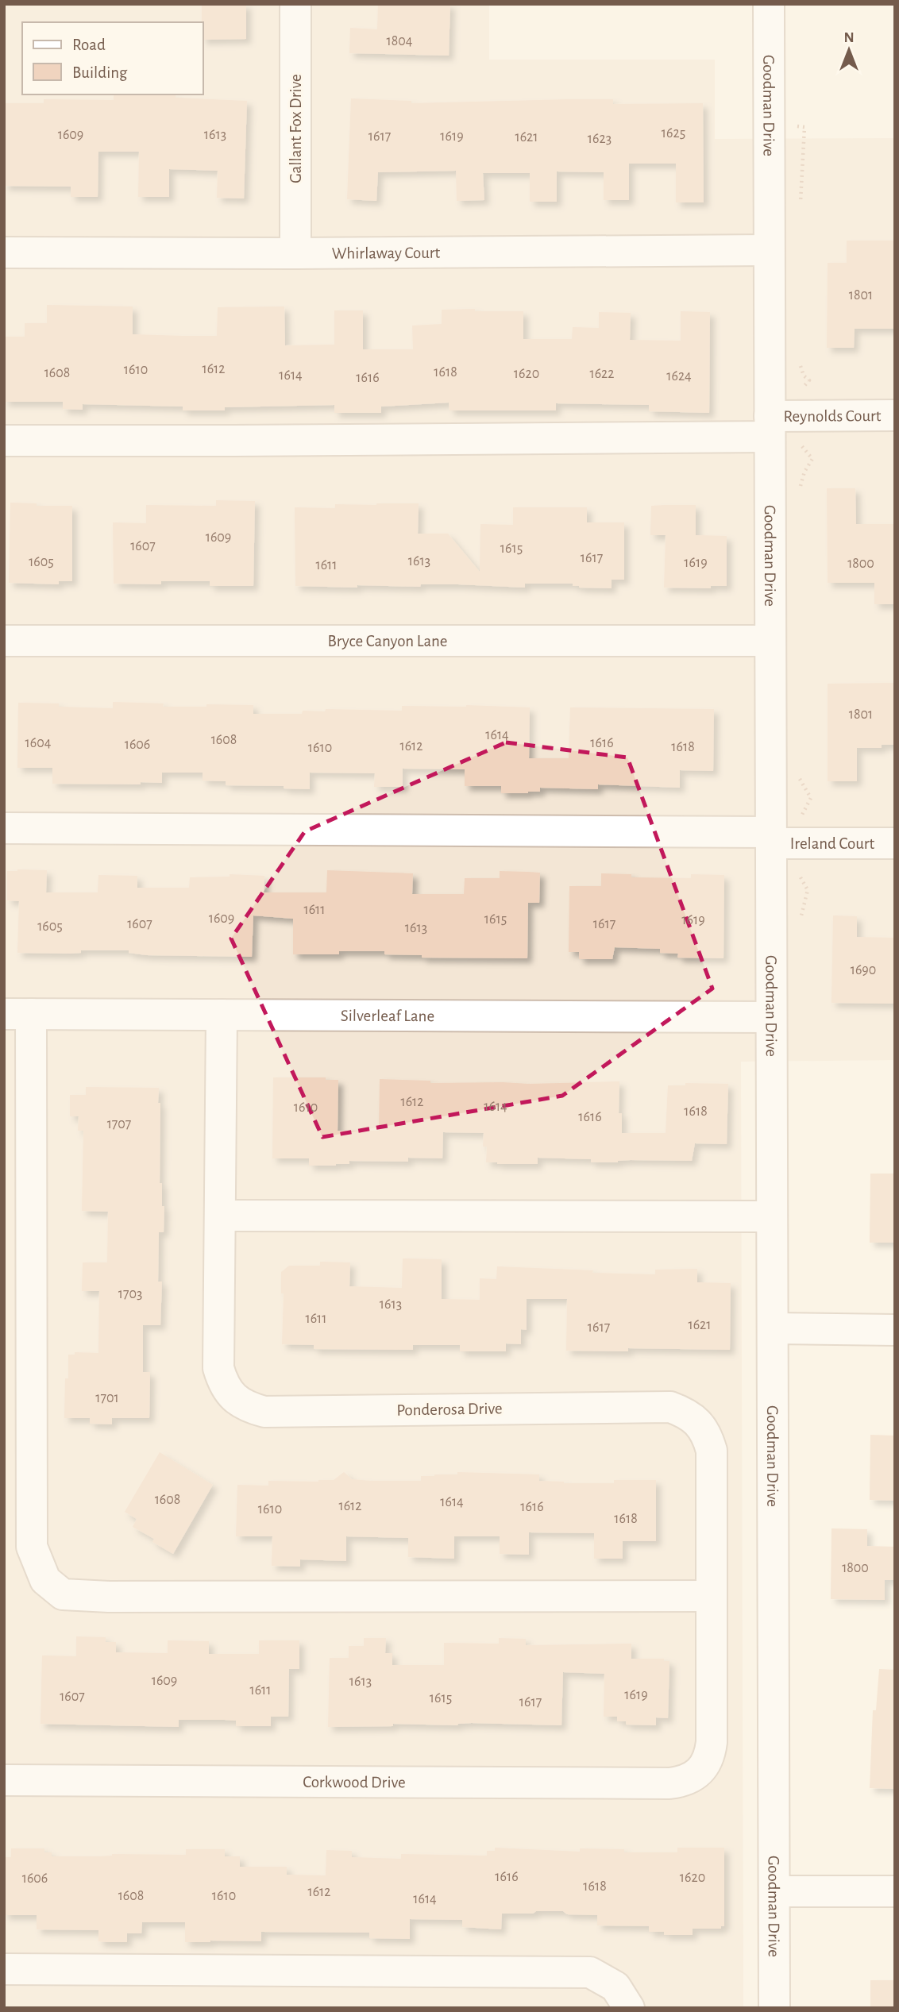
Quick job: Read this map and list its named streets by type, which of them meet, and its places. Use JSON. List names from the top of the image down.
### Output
{
  "streets": {
    "street": [
      "Goodman Drive",
      "Gallant Fox Drive",
      "Whirlaway Court",
      "Reynolds Court",
      "Bryce Canyon Lane",
      "Ireland Court",
      "Silverleaf Lane",
      "Ponderosa Drive",
      "Corkwood Drive"
    ]
  },
  "crossings": [
    ["Goodman Drive", "Whirlaway Court"],
    ["Goodman Drive", "Reynolds Court"],
    ["Goodman Drive", "Bryce Canyon Lane"],
    ["Goodman Drive", "Ireland Court"],
    ["Goodman Drive", "Silverleaf Lane"],
    ["Gallant Fox Drive", "Whirlaway Court"],
    ["Silverleaf Lane", "Ponderosa Drive"],
    ["Ponderosa Drive", "Corkwood Drive"]
  ],
  "house_numbers": [
    "1804",
    "1625",
    "1609",
    "1613",
    "1617",
    "1619",
    "1621",
    "1623",
    "1801",
    "1612",
    "1610",
    "1618",
    "1608",
    "1620",
    "1622",
    "1614",
    "1624",
    "1616",
    "1609",
    "1607",
    "1615",
    "1617",
    "1613",
    "1605",
    "1619",
    "1800",
    "1611",
    "1801",
    "1614",
    "1608",
    "1604",
    "1616",
    "1606",
    "1612",
    "1618",
    "1610",
    "1611",
    "1609",
    "1615",
    "1619",
    "1607",
    "1617",
    "1605",
    "1613",
    "1690",
    "1612",
    "1614",
    "1610",
    "1618",
    "1616",
    "1707",
    "1703",
    "1613",
    "1611",
    "1621",
    "1617",
    "1701",
    "1608",
    "1614",
    "1612",
    "1616",
    "1610",
    "1618",
    "1800",
    "1609",
    "1613",
    "1611",
    "1619",
    "1607",
    "1615",
    "1617",
    "1616",
    "1620",
    "1606",
    "1618",
    "1612",
    "1608",
    "1610",
    "1614"
  ],
  "legend": ["Road", "Building"],
  "north": "top"
}
